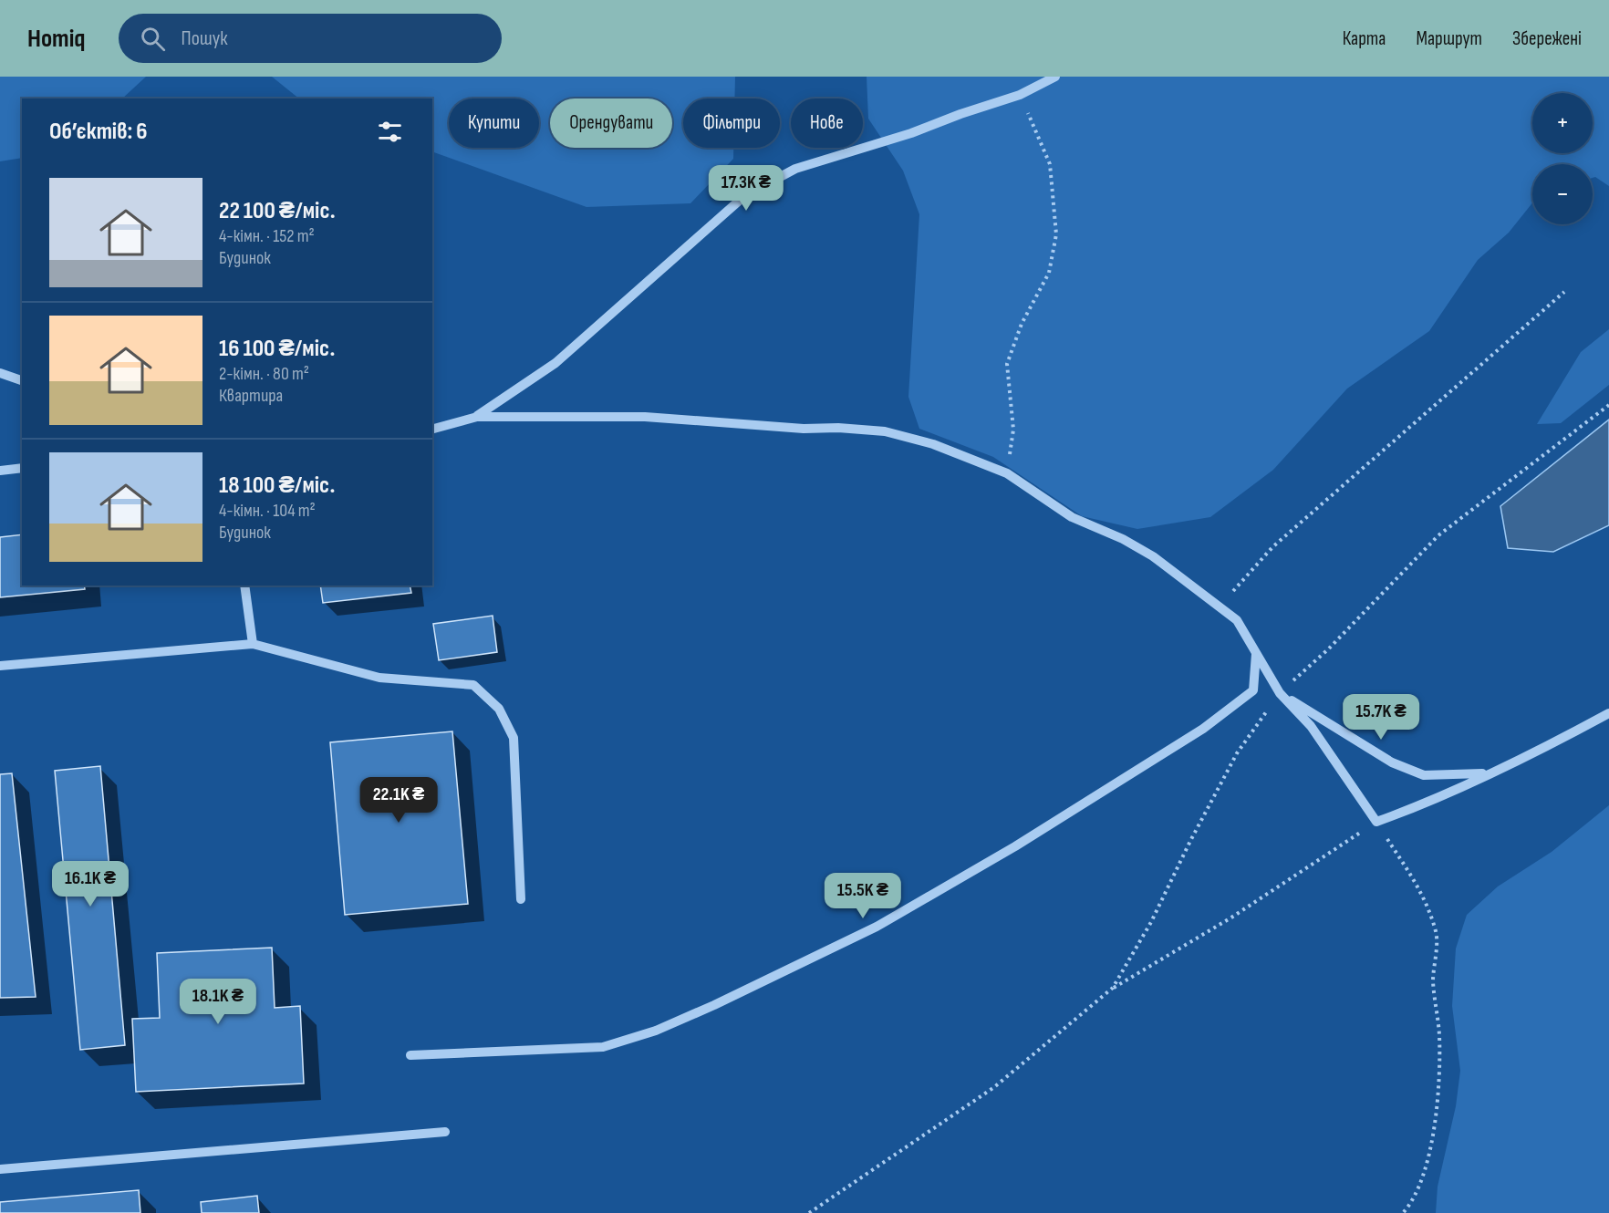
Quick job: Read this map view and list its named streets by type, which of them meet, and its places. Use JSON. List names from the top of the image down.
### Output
{
  "page": {
    "header": "Homiq",
    "search": "Пошук",
    "nav": ["Карта", "Маршрут", "Збережені"],
    "map_buttons": ["+", "−"],
    "chip": [
      "Купити",
      "Орендувати",
      "Фільтри",
      "Нове"
    ],
    "heading": "Об’єктів: 6",
    "list": [
      {
        "name": "22 100 ₴/міс.",
        "note": "4-кімн. · 152 m² · Будинок"
      },
      {
        "name": "16 100 ₴/міс.",
        "note": "2-кімн. · 80 m² · Квартира"
      },
      {
        "name": "18 100 ₴/міс.",
        "note": "4-кімн. · 104 m² · Будинок"
      }
    ],
    "price": [
      "17.3K ₴",
      "15.7K ₴",
      "22.1K ₴",
      "16.1K ₴",
      "15.5K ₴",
      "18.1K ₴"
    ]
  }
}
